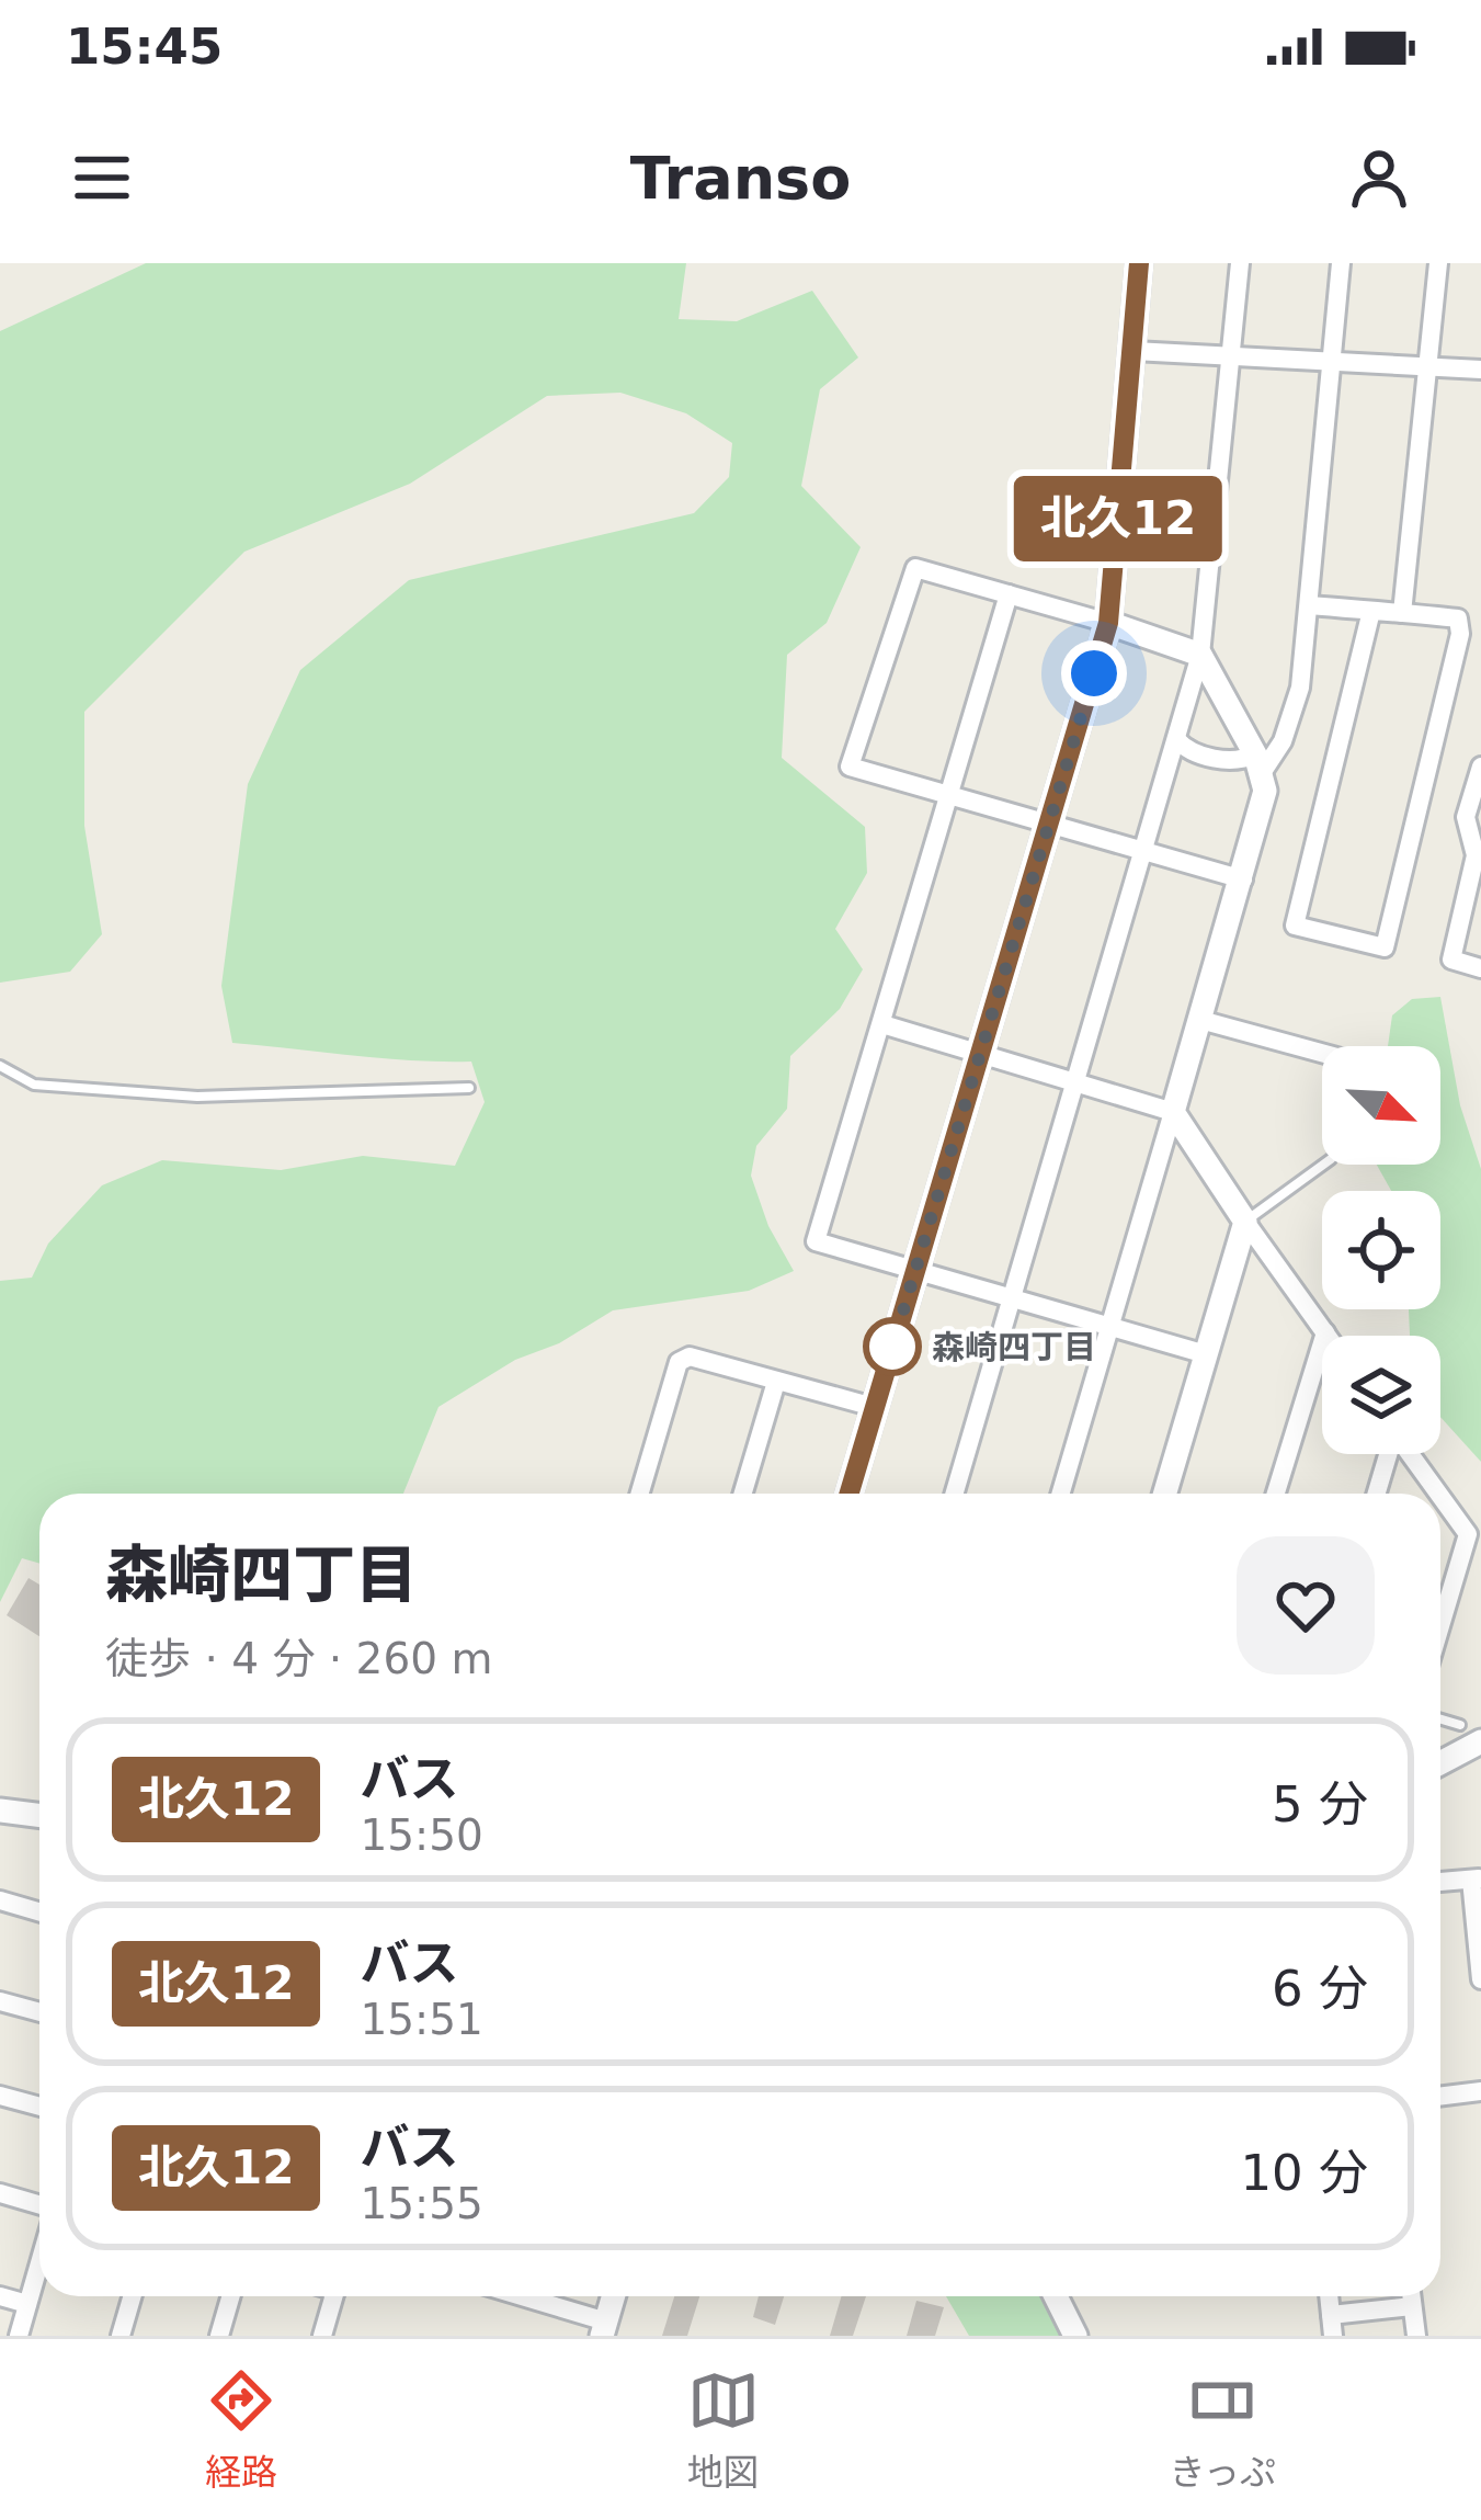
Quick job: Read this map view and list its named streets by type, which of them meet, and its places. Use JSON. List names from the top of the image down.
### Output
{
  "places": ["森崎四丁目"],
  "lines": ["bus line 北久12"],
  "north": "bottom right",
  "page": {
    "status": "15:45",
    "header": "Transo",
    "on_map": "北久12",
    "heading": ["森崎四丁目", "徒歩 · 4 分 · 260 m"],
    "list": [
      {
        "mark": "北久12",
        "name": "バス",
        "note": "15:50",
        "value": "5 分"
      },
      {
        "mark": "北久12",
        "name": "バス",
        "note": "15:51",
        "value": "6 分"
      },
      {
        "mark": "北久12",
        "name": "バス",
        "note": "15:55",
        "value": "10 分"
      }
    ],
    "tabs": ["経路", "地図", "きっぷ"]
  }
}
